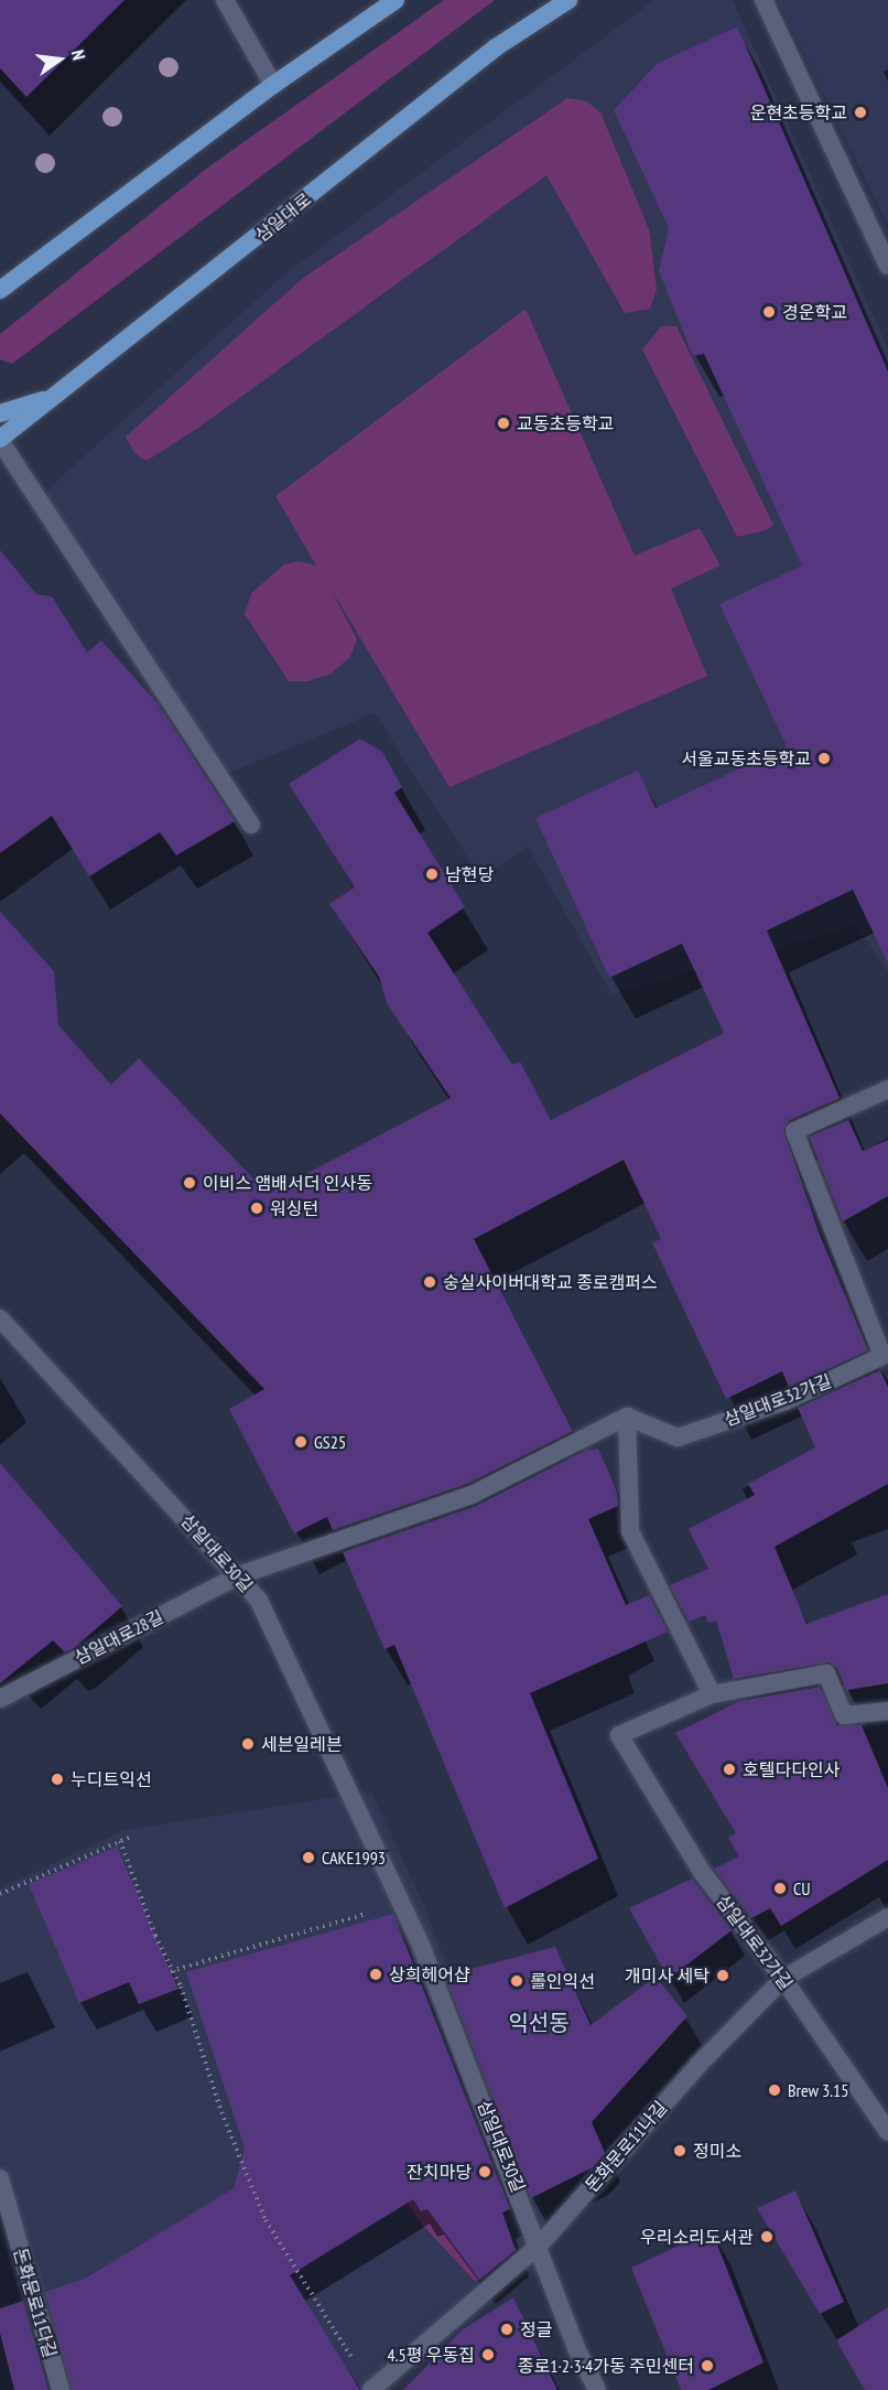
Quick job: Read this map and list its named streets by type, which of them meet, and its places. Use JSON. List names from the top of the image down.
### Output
{
  "streets": {
    "main road": ["삼일대로"],
    "street": [
      "삼일대로32가길",
      "삼일대로30길",
      "삼일대로28길",
      "돈화문로11나길",
      "돈화문로11다길"
    ]
  },
  "crossings": [
    ["삼일대로32가길", "삼일대로28길"],
    ["삼일대로32가길", "돈화문로11나길"],
    ["삼일대로30길", "삼일대로28길"],
    ["삼일대로30길", "돈화문로11나길"]
  ],
  "districts": ["익선동"],
  "places": [
    "운현초등학교",
    "경운학교",
    "교동초등학교",
    "서울교동초등학교",
    "남현당",
    "이비스 앰배서더 인사동",
    "워싱턴",
    "숭실사이버대학교 종로캠퍼스",
    "GS25",
    "세븐일레븐",
    "호텔다다인사",
    "누디트익선",
    "CAKE1993",
    "CU",
    "상희헤어샵",
    "개미사 세탁",
    "롤인익선",
    "Brew 3.15",
    "정미소",
    "잔치마당",
    "우리소리도서관",
    "정글",
    "4.5평 우동집",
    "종로1·2·3·4가동 주민센터"
  ],
  "north": "right"
}
